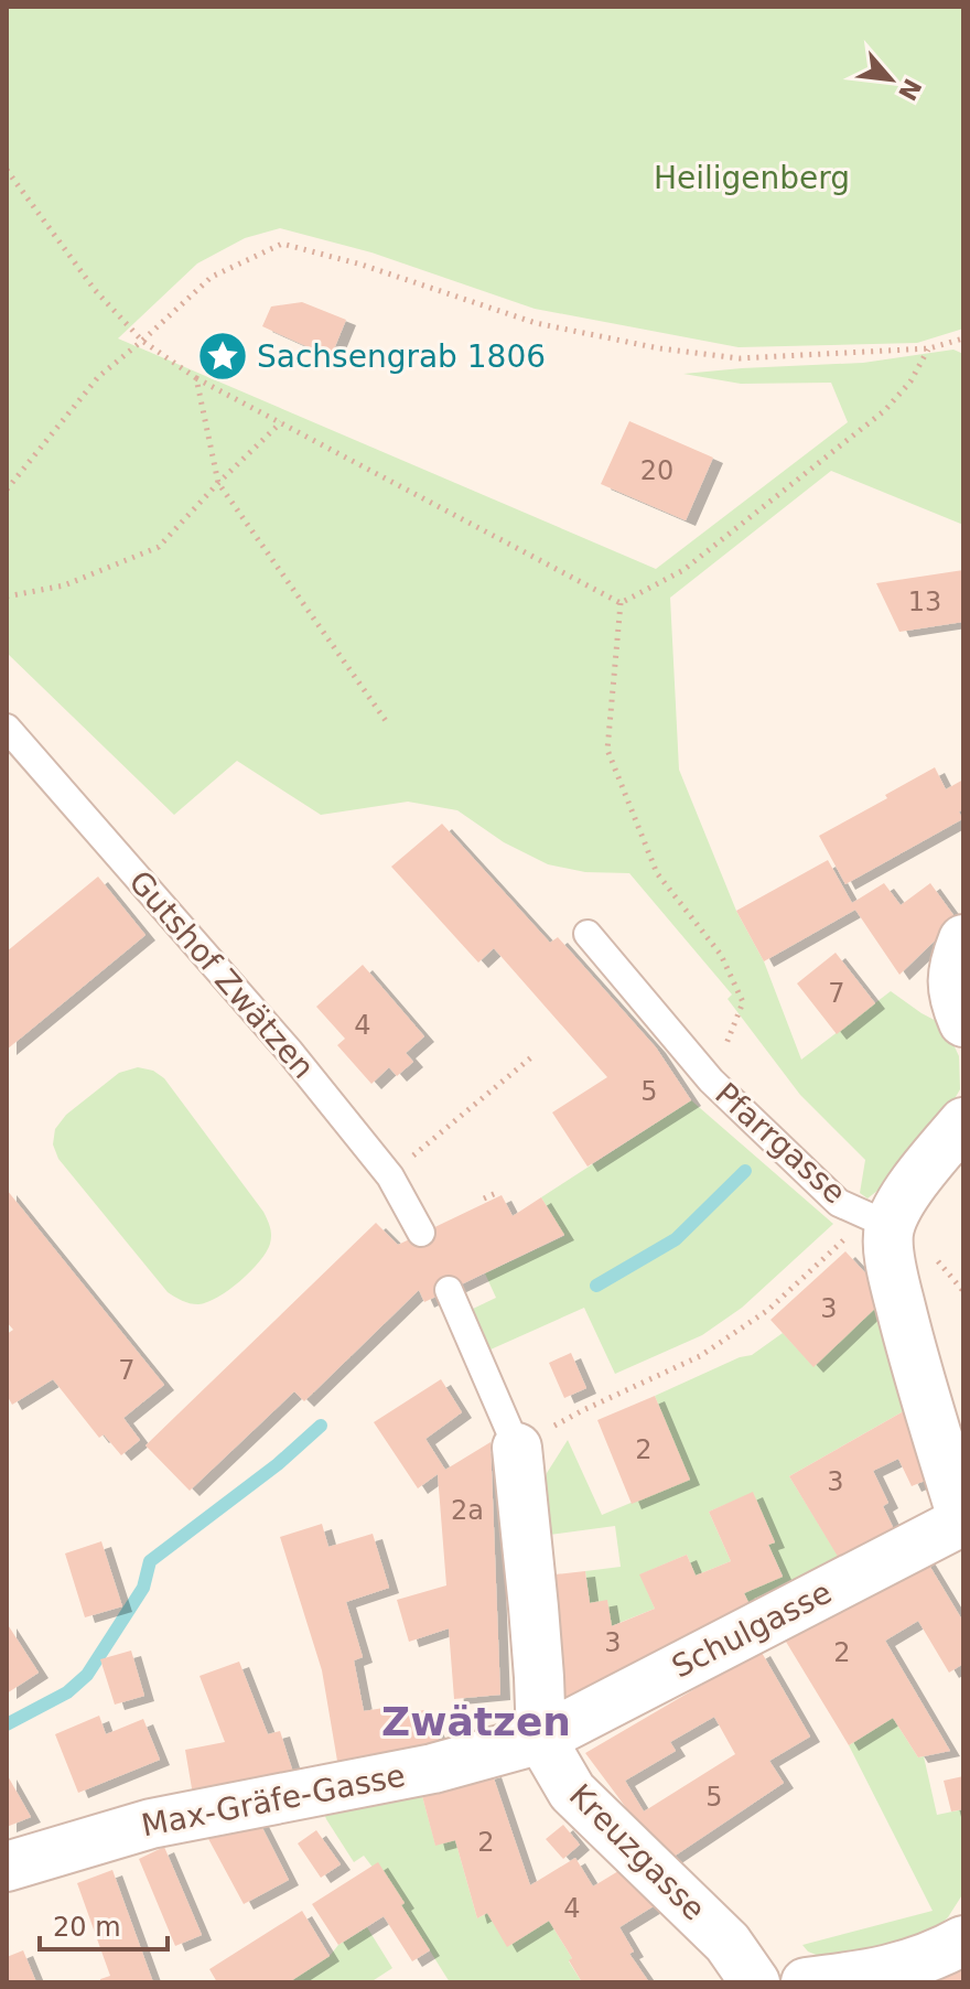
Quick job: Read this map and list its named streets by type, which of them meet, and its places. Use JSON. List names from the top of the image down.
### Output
{
  "streets": {
    "street": ["Schulgasse", "Max-Gräfe-Gasse", "Kreuzgasse"],
    "lane": ["Gutshof Zwätzen", "Pfarrgasse"]
  },
  "crossings": [
    ["Schulgasse", "Max-Gräfe-Gasse"],
    ["Schulgasse", "Kreuzgasse"],
    ["Max-Gräfe-Gasse", "Kreuzgasse"]
  ],
  "districts": ["Zwätzen"],
  "parks": ["Heiligenberg"],
  "places": {
    "place": ["Sachsengrab 1806"]
  },
  "house_numbers": [
    "20",
    "13",
    "7",
    "4",
    "5",
    "3",
    "7",
    "2",
    "3",
    "2a",
    "3",
    "2",
    "5",
    "2",
    "4"
  ],
  "scale_bar": "20 m",
  "north": "bottom right"
}
